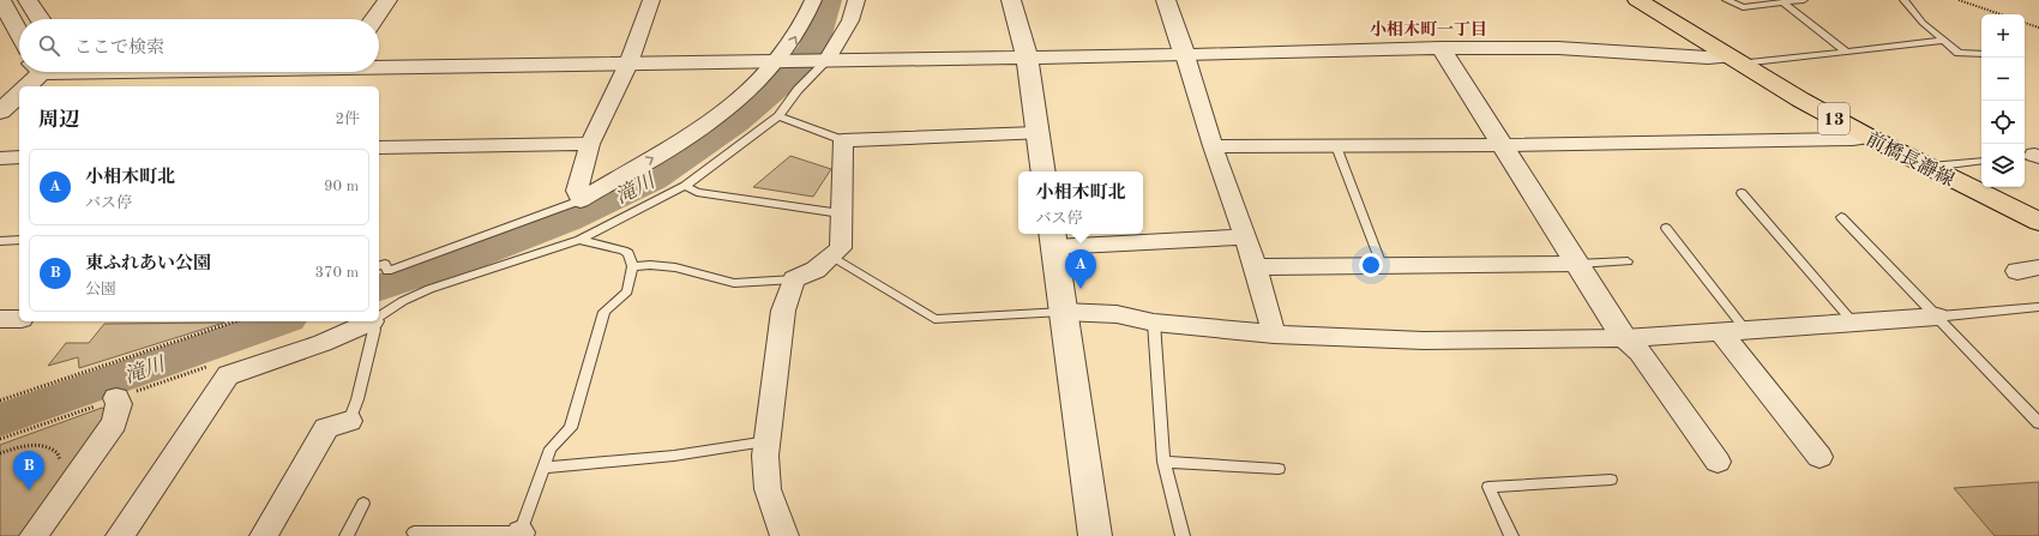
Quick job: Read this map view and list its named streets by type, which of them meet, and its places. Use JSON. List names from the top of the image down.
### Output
{
  "streets": {
    "main road": ["13", "前橋長瀞線"]
  },
  "districts": ["小相木町一丁目"],
  "water": ["滝川"],
  "page": {
    "map_buttons": ["+", "−"],
    "search": "ここで検索",
    "heading": ["周辺", "2件"],
    "list": [
      {
        "mark": "A",
        "name": "小相木町北",
        "note": "バス停",
        "value": "90 m"
      },
      {
        "mark": "B",
        "name": "東ふれあい公園",
        "note": "公園",
        "value": "370 m"
      }
    ],
    "popup": ["小相木町北", "バス停"],
    "pins": ["A", "B"]
  }
}
